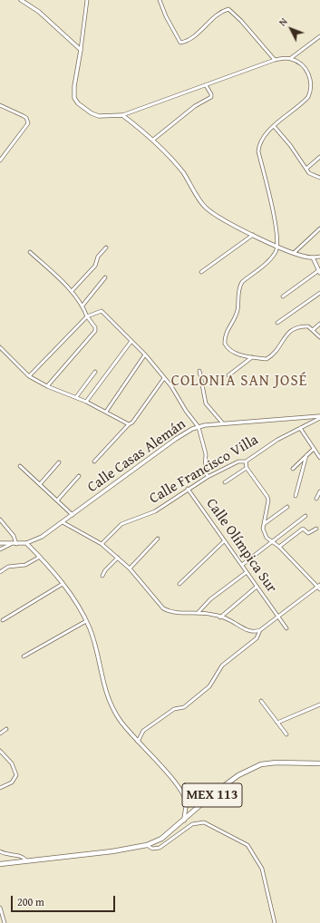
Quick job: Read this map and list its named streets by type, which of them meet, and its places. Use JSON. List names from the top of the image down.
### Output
{
  "streets": {
    "main road": ["MEX 113"],
    "street": ["Calle Casas Alemán", "Calle Francisco Villa", "Calle Olímpica Sur"]
  },
  "crossings": [
    ["Calle Casas Alemán", "Calle Francisco Villa"],
    ["Calle Francisco Villa", "Calle Olímpica Sur"]
  ],
  "districts": ["COLONIA SAN JOSÉ"],
  "scale_bar": "200 m",
  "north": "top left"
}
